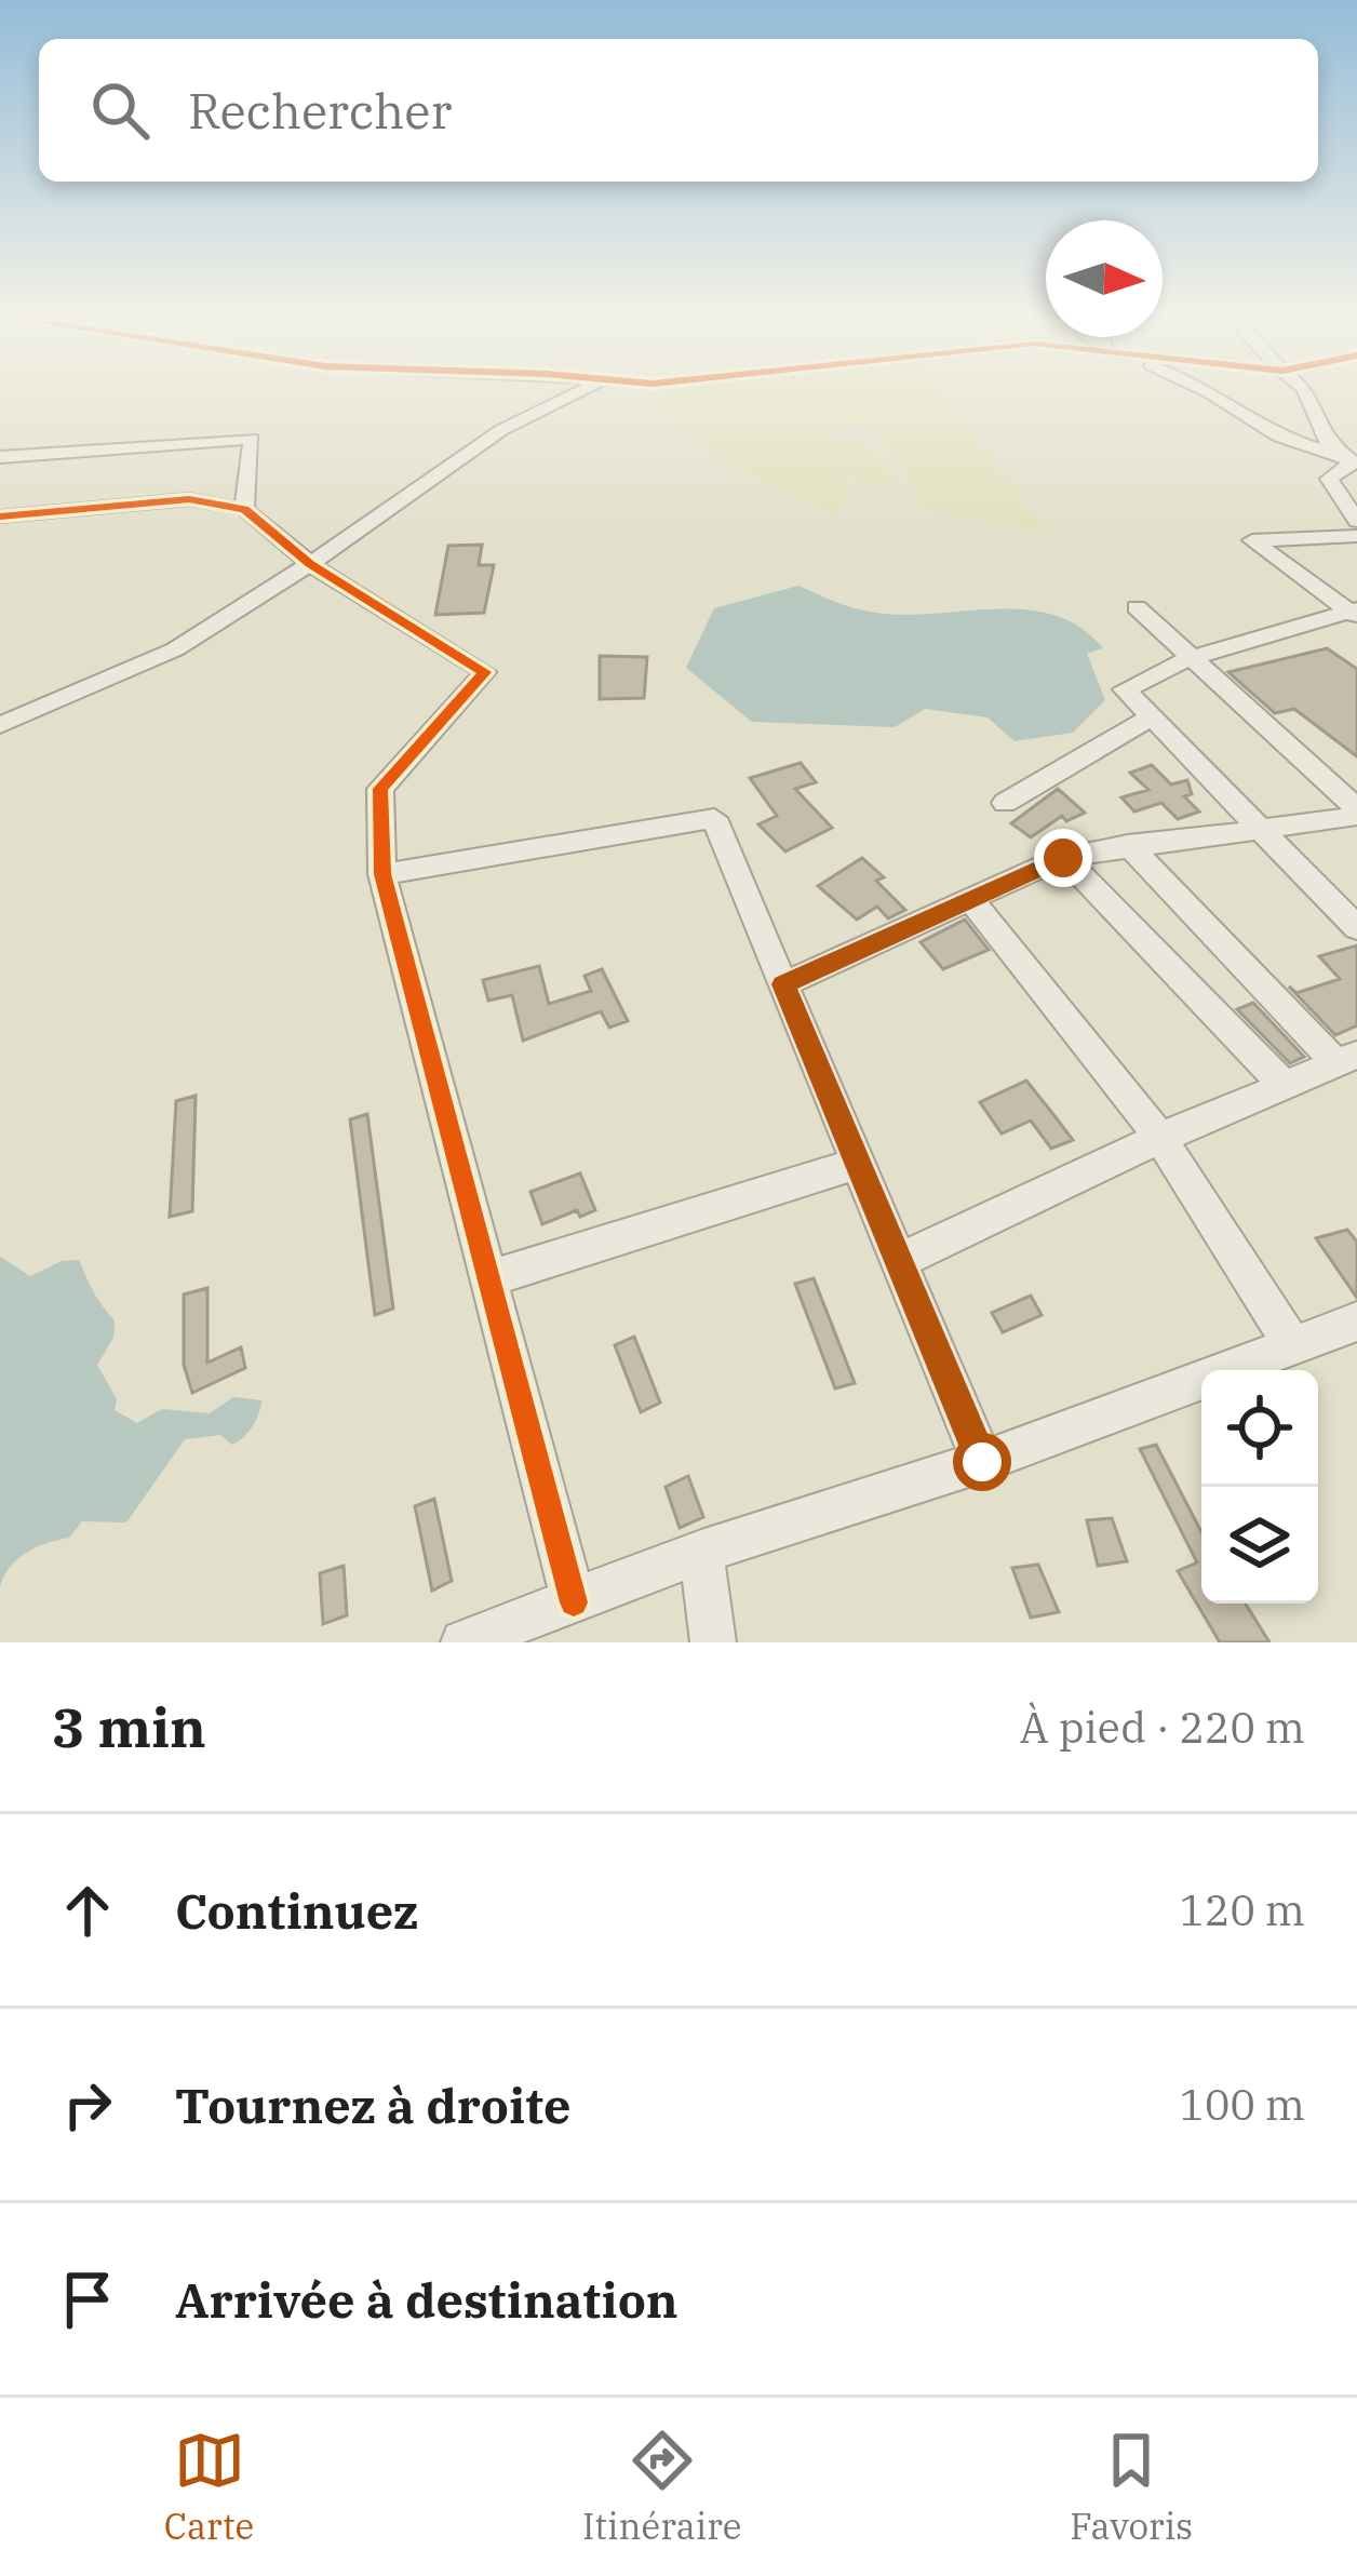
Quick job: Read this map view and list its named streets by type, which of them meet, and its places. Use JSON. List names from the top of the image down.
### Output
{
  "north": "right",
  "page": {
    "search": "Rechercher",
    "heading": ["3 min", "À pied · 220 m"],
    "list": [
      ["Continuez", "120 m"],
      ["Tournez à droite", "100 m"],
      "Arrivée à destination"
    ],
    "nav": ["Carte", "Itinéraire", "Favoris"]
  }
}
